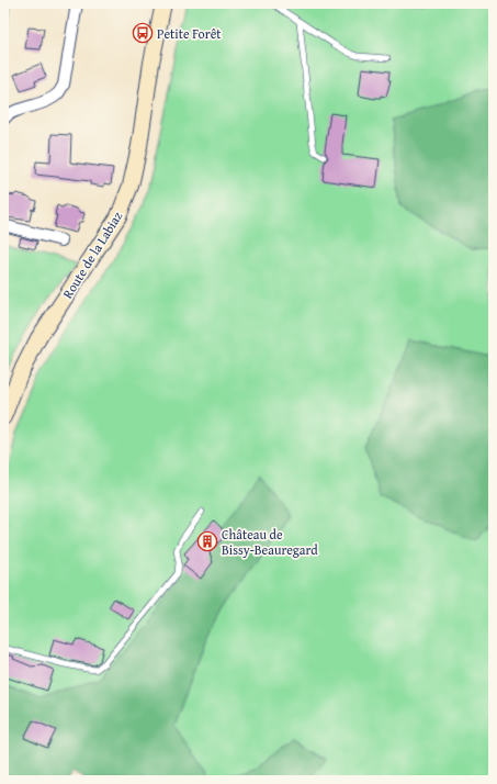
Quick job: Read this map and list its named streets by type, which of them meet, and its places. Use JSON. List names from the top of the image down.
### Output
{
  "streets": {
    "main road": ["Route de la Labiaz"]
  },
  "places": {
    "bus stop": ["Petite Forêt"],
    "building": ["Château de Bissy-Beauregard"]
  }
}
